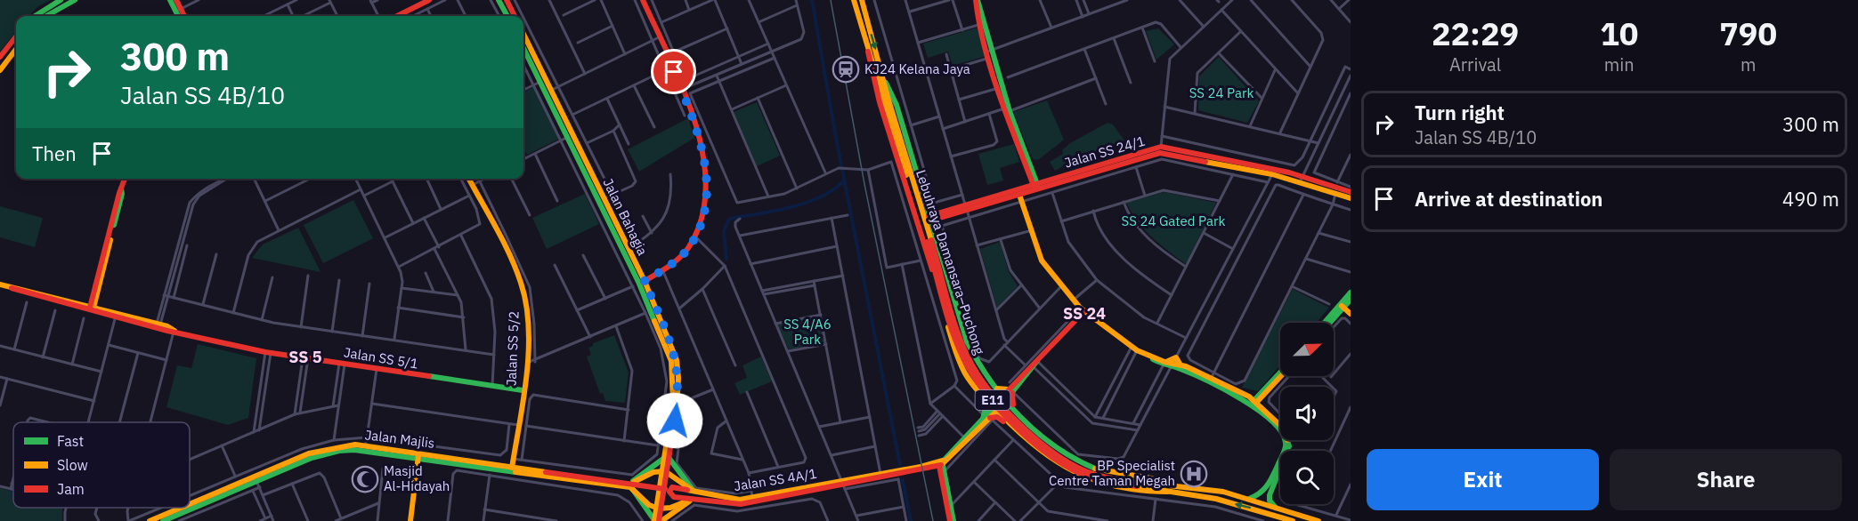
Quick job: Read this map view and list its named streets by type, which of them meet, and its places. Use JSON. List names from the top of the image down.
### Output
{
  "streets": {
    "main road": [
      "Jalan SS 24/1",
      "Jalan Bahagia",
      "Lebuhraya Damansara–Puchong",
      "Jalan SS 5/2",
      "Jalan SS 5/1",
      "E11",
      "Jalan Majlis",
      "Jalan SS 4A/1"
    ]
  },
  "crossings": [
    ["Jalan Bahagia", "Jalan Majlis"],
    ["Jalan SS 5/2", "Jalan SS 5/1"],
    ["Jalan SS 5/2", "Jalan Majlis"]
  ],
  "districts": ["SS 24", "SS 5"],
  "parks": ["SS 24 Park", "SS 24 Gated Park", "SS 4/A6 Park"],
  "places": {
    "station": ["KJ24 Kelana Jaya"],
    "hospital": ["BP Specialist Centre Taman Megah"],
    "mosque": ["Masjid Al-Hidayah"]
  },
  "legend": ["Fast", "Slow", "Jam"],
  "north": "top right",
  "page": {
    "eta": [
      "22:29",
      "Arrival",
      "10",
      "min",
      "790",
      "m"
    ],
    "turn": ["300 m", "Jalan SS 4B/10"],
    "list": [
      {
        "name": "Turn right",
        "note": "Jalan SS 4B/10",
        "value": "300 m"
      },
      {
        "name": "Arrive at destination",
        "value": "490 m"
      }
    ],
    "then": "Then",
    "buttons": ["Exit", "Share"]
  }
}
